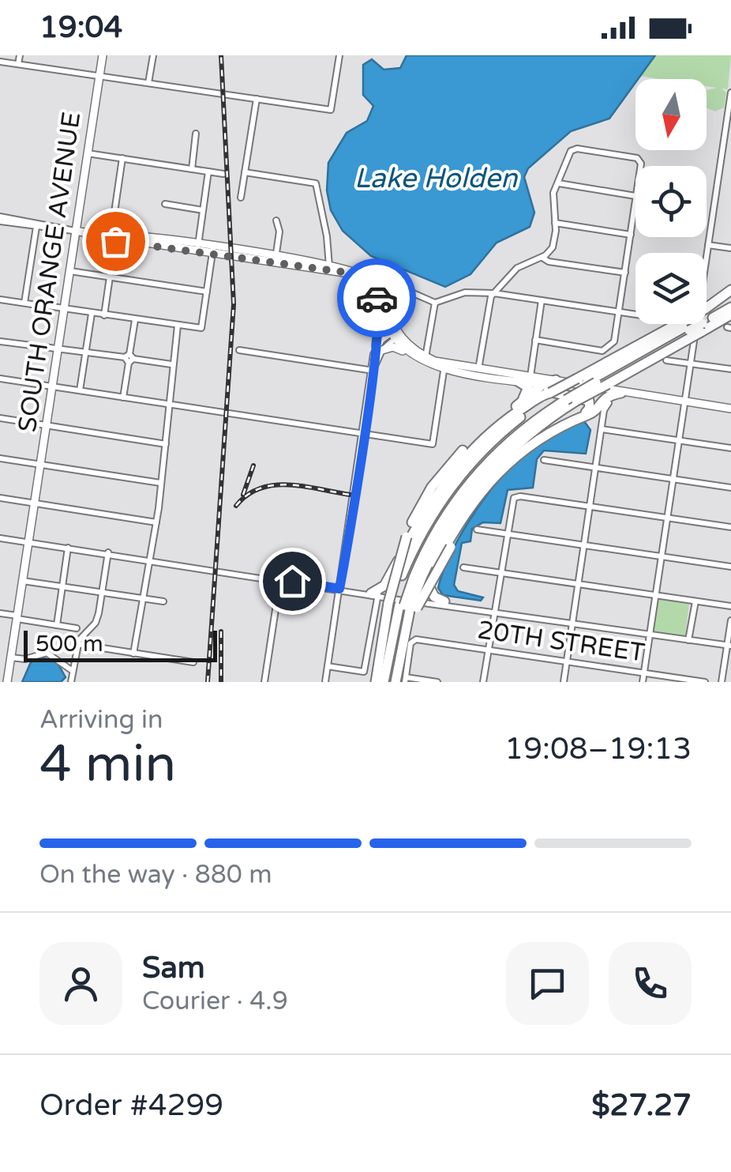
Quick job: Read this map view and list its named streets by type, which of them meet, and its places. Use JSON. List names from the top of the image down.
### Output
{
  "streets": {
    "main road": ["SOUTH ORANGE AVENUE"],
    "street": ["20TH STREET"]
  },
  "water": ["Lake Holden"],
  "scale_bar": "500 m",
  "north": "bottom",
  "page": {
    "status": "19:04",
    "scale": "500 m",
    "heading": ["4 min", "Arriving in", "19:08–19:13"],
    "panel": [
      "Sam",
      "Courier · 4.9",
      "Order #4299",
      "$27.27"
    ],
    "bar": "On the way · 880 m"
  }
}
